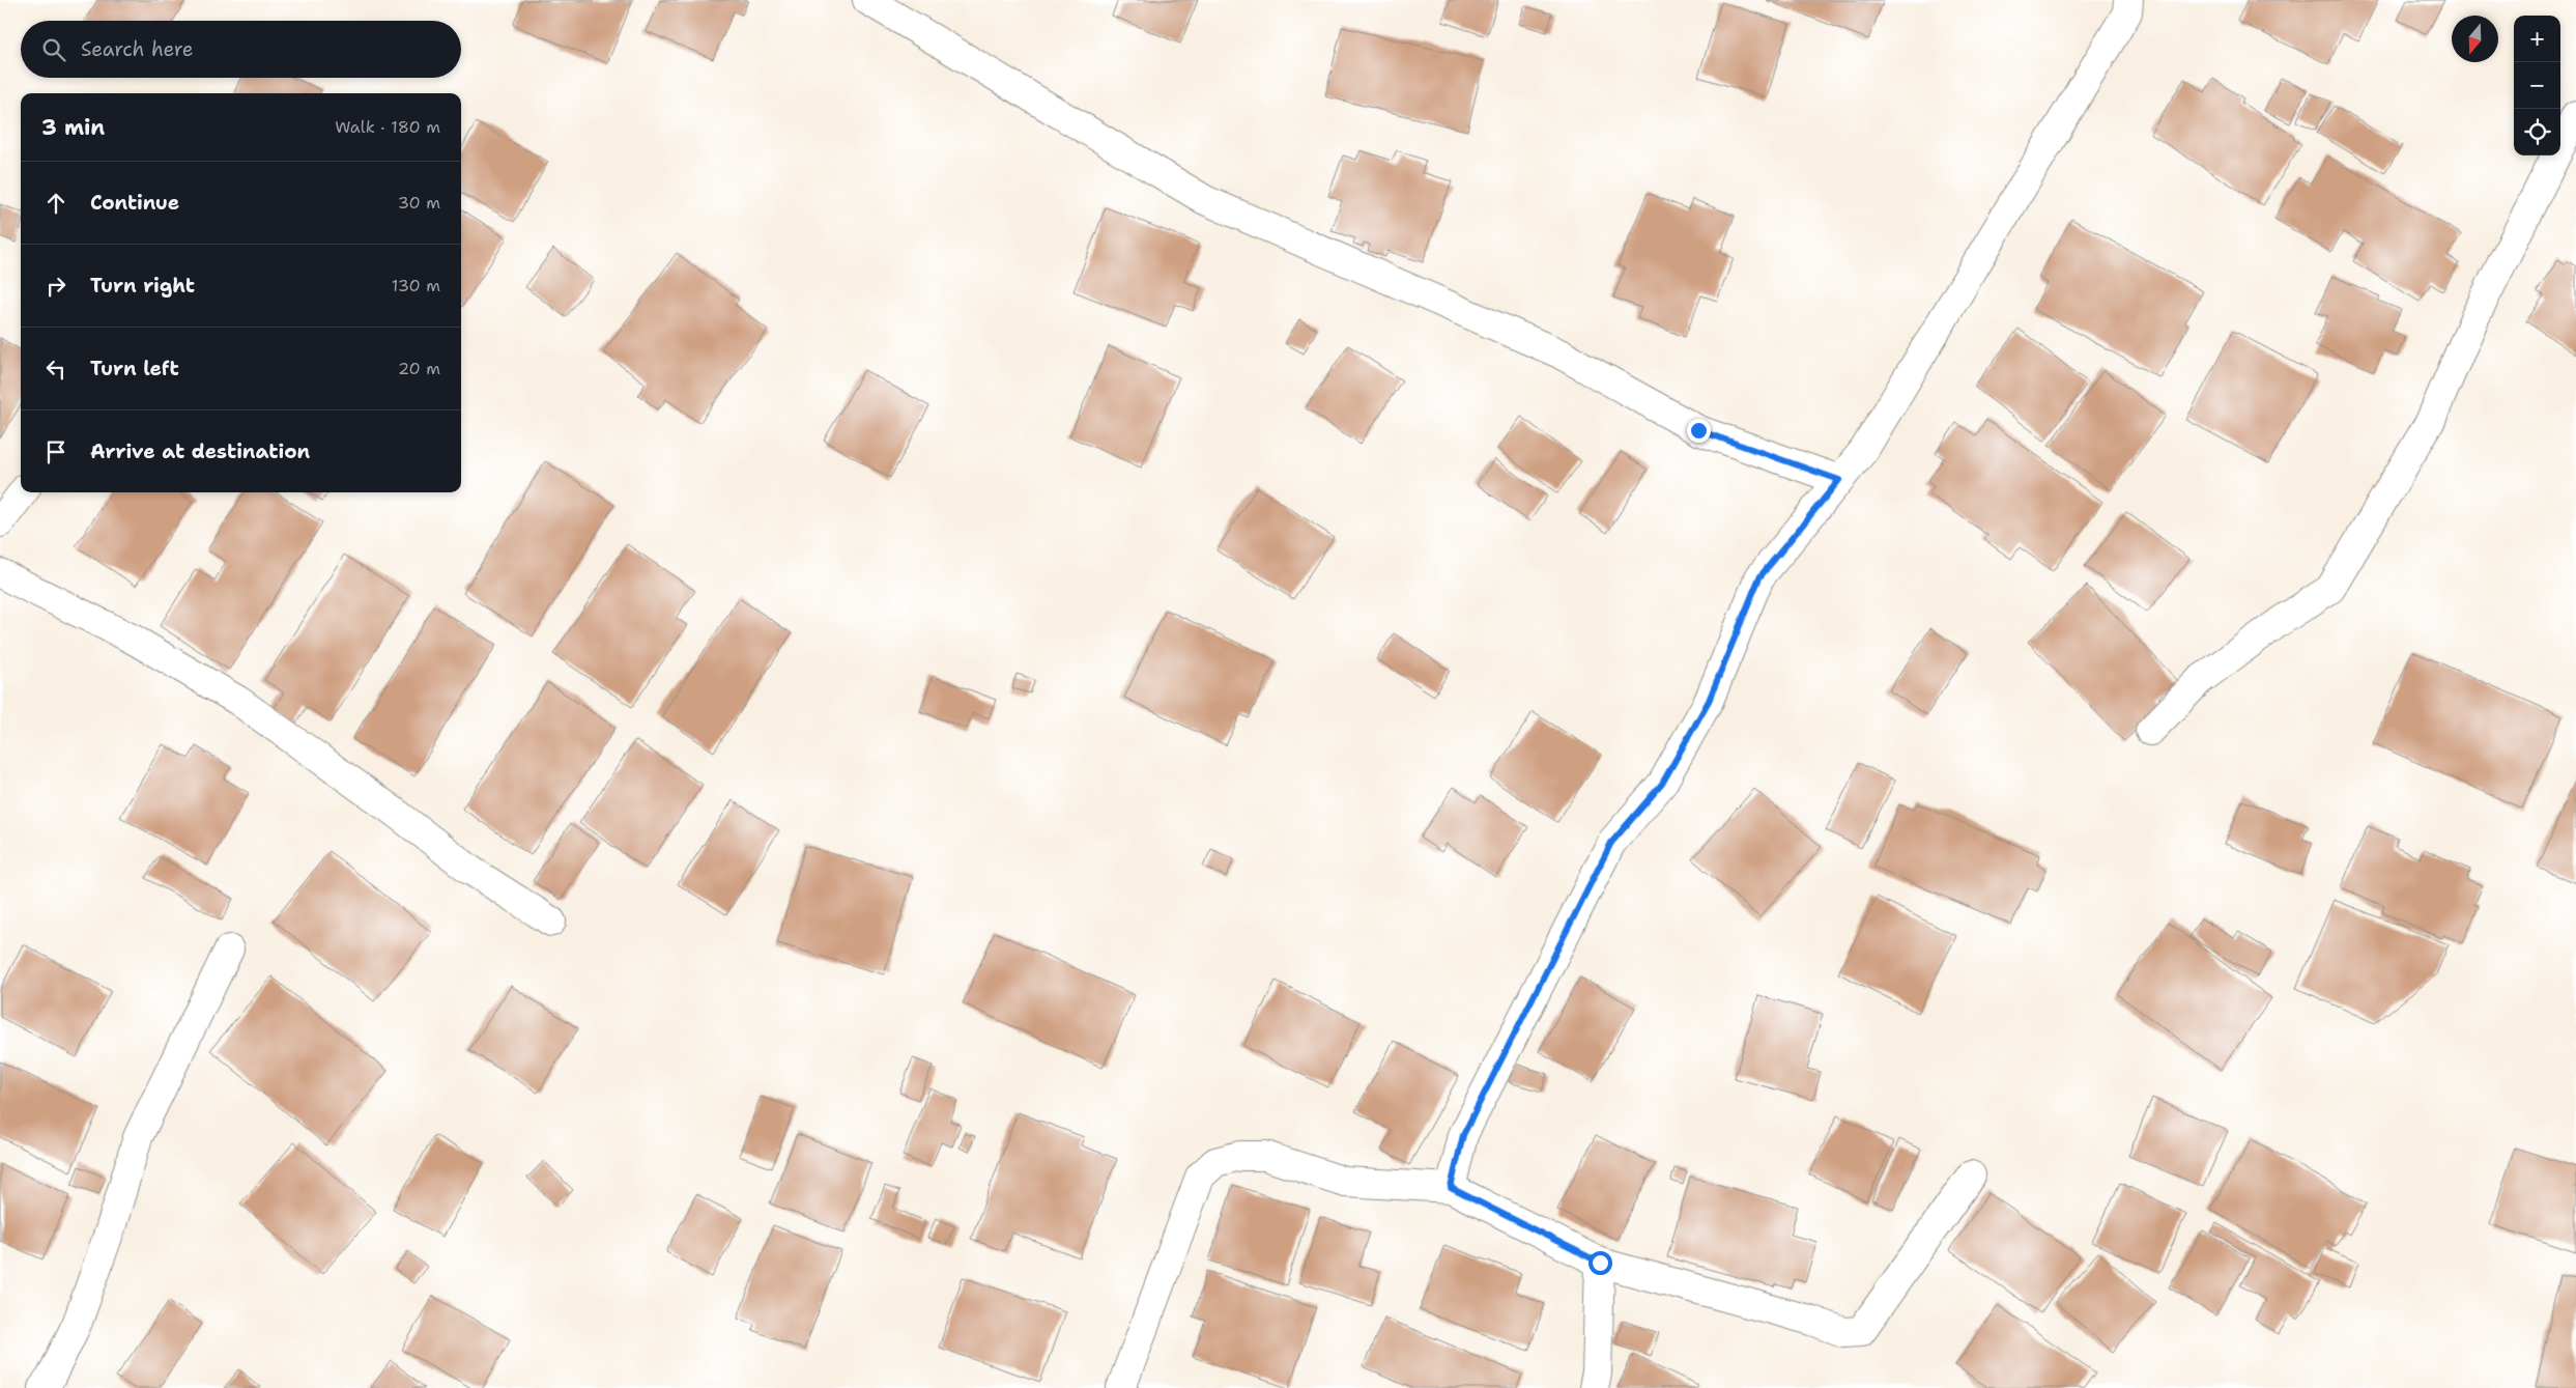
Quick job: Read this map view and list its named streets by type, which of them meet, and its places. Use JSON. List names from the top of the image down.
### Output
{
  "north": "bottom",
  "page": {
    "map_buttons": ["+", "−"],
    "search": "Search here",
    "heading": ["3 min", "Walk · 180 m"],
    "list": [
      ["Continue", "30 m"],
      ["Turn right", "130 m"],
      ["Turn left", "20 m"],
      "Arrive at destination"
    ]
  }
}
